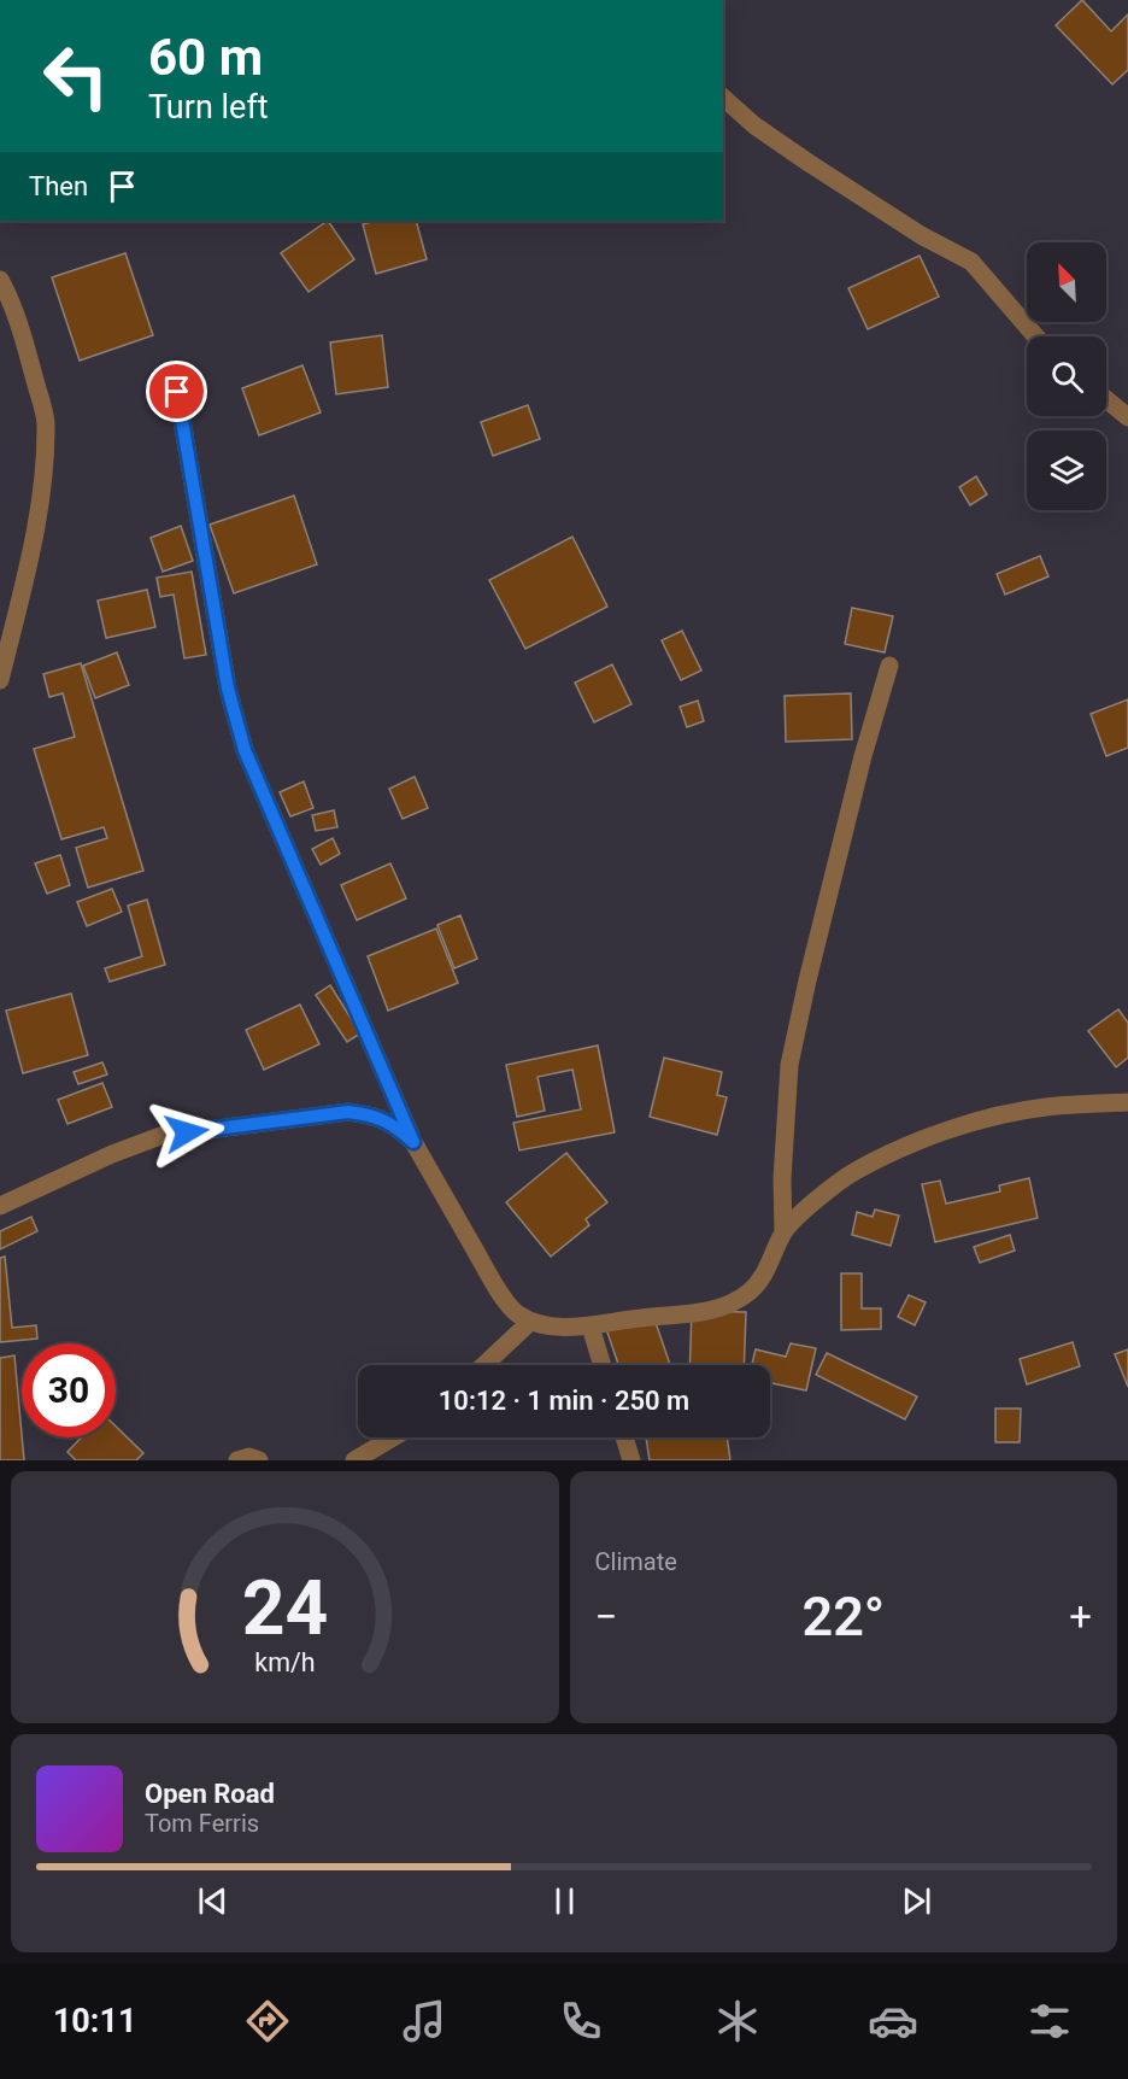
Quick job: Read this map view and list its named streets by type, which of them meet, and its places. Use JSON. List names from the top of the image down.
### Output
{
  "north": "top left",
  "page": {
    "turn": ["60 m", "Turn left"],
    "then": "Then",
    "limit": "30",
    "trip": "10:12 · 1 min · 250 m",
    "tile": "Climate",
    "heat": ["−", "22°", "+"],
    "song": ["Open Road", "Tom Ferris"],
    "tabs": "10:11",
    "gauge": ["24", "km/h"]
  }
}
